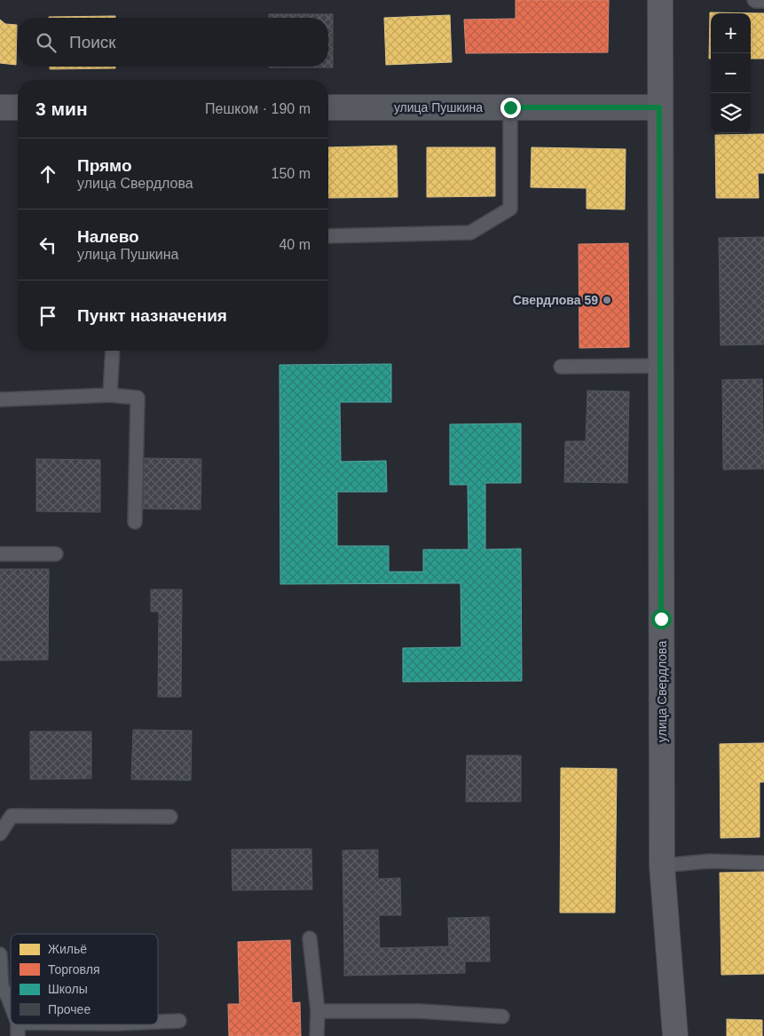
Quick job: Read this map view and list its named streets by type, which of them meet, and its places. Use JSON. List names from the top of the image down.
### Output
{
  "streets": {
    "street": ["улица Пушкина", "улица Свердлова"]
  },
  "crossings": [
    ["улица Пушкина", "улица Свердлова"]
  ],
  "places": ["Свердлова 59"],
  "legend": [
    "Жильё",
    "Торговля",
    "Школы",
    "Прочее"
  ],
  "page": {
    "map_buttons": ["+", "−"],
    "search": "Поиск",
    "heading": ["3 мин", "Пешком · 190 m"],
    "list": [
      ["Прямо", "улица Свердлова", "150 m"],
      ["Налево", "улица Пушкина", "40 m"],
      "Пункт назначения"
    ]
  }
}
